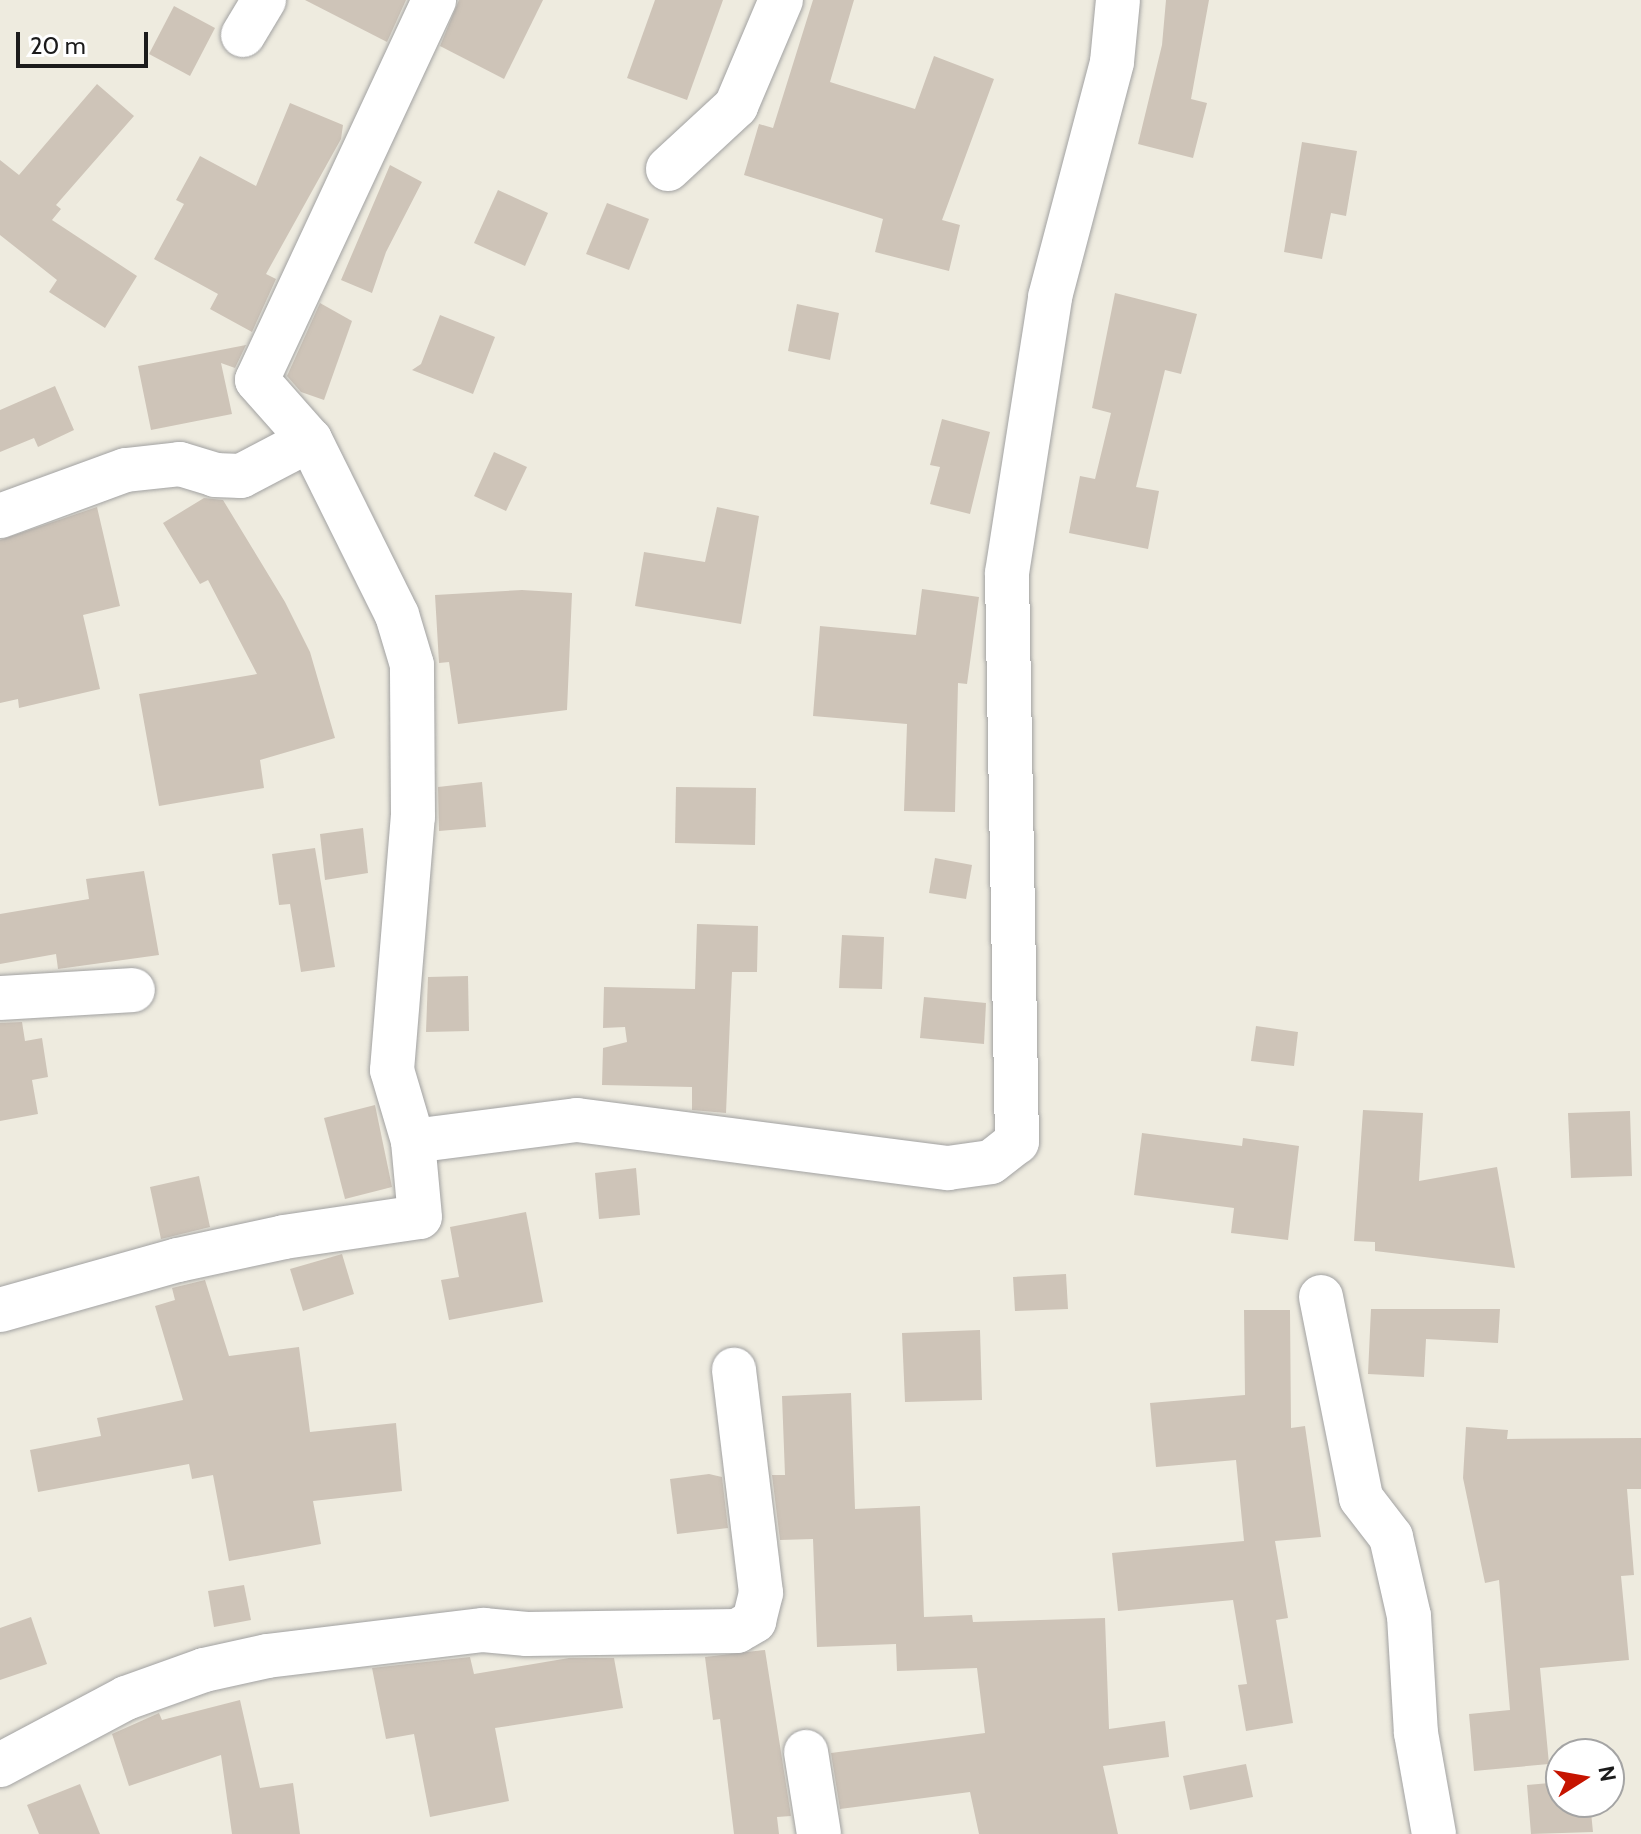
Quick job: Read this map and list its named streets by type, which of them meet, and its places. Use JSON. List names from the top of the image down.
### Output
{
  "scale_bar": "20 m",
  "north": "right"
}
